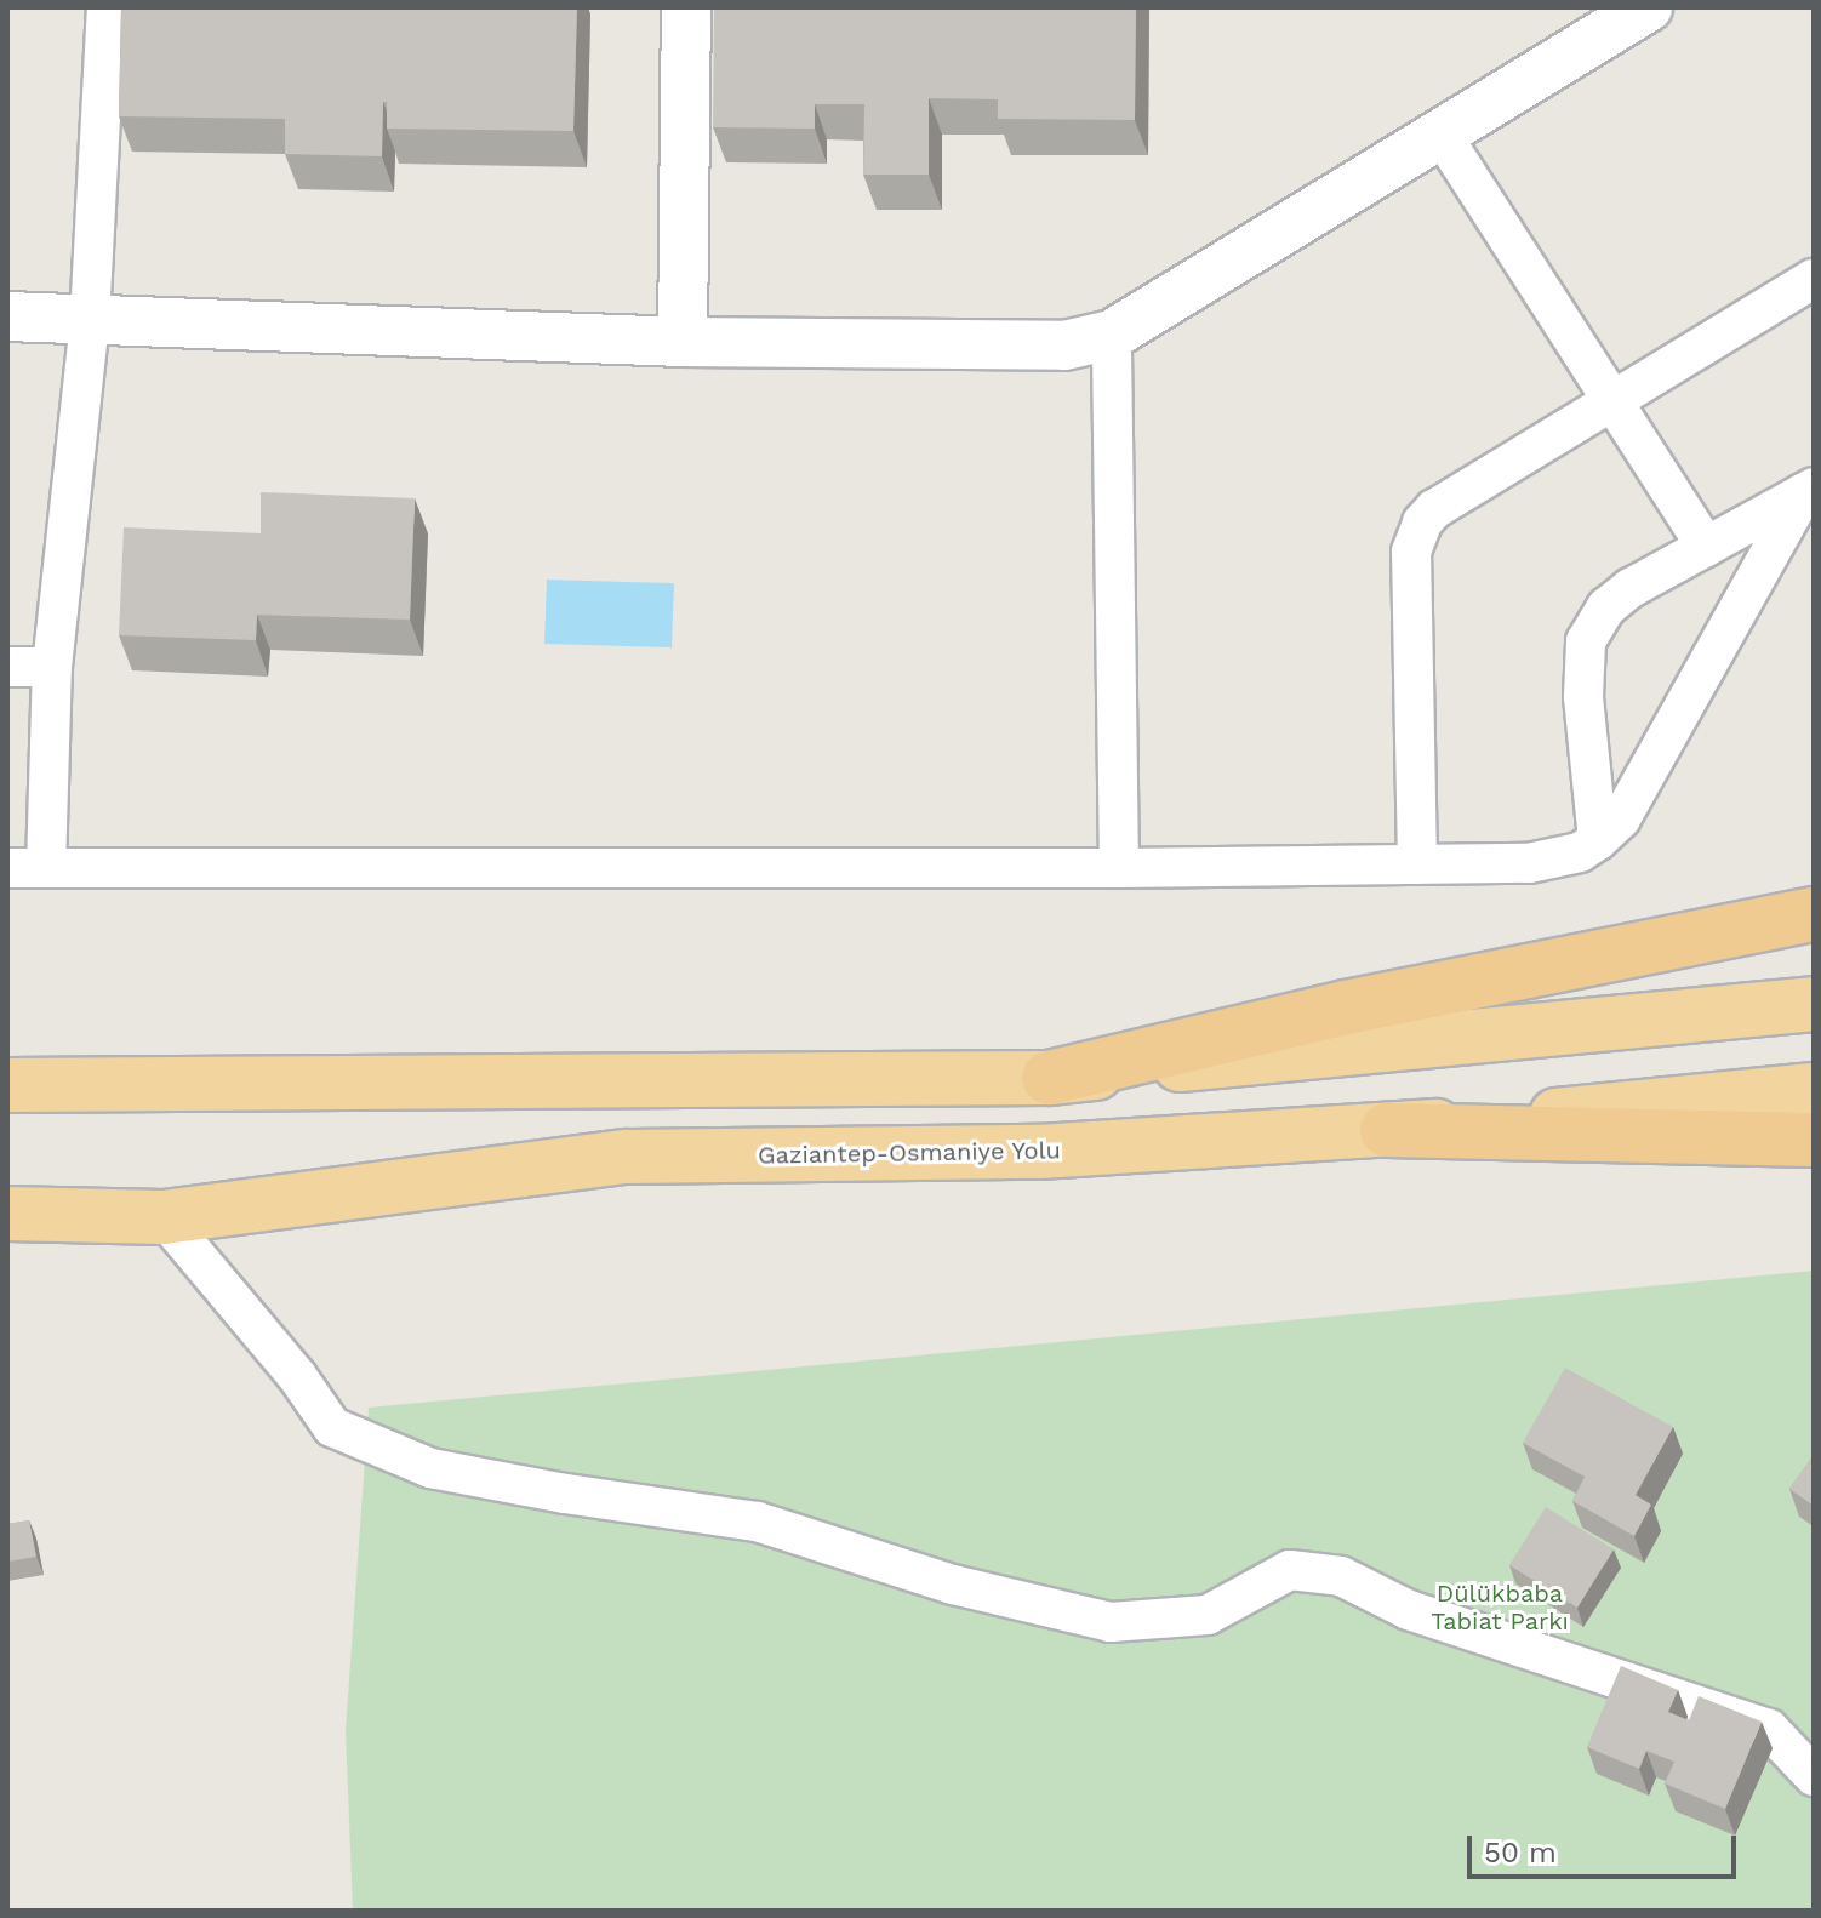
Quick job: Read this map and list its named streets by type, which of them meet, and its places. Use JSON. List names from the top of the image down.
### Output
{
  "streets": {
    "highway": ["Gaziantep-Osmaniye Yolu"]
  },
  "parks": ["Dülükbaba Tabiat Parkı"],
  "scale_bar": "50 m"
}
